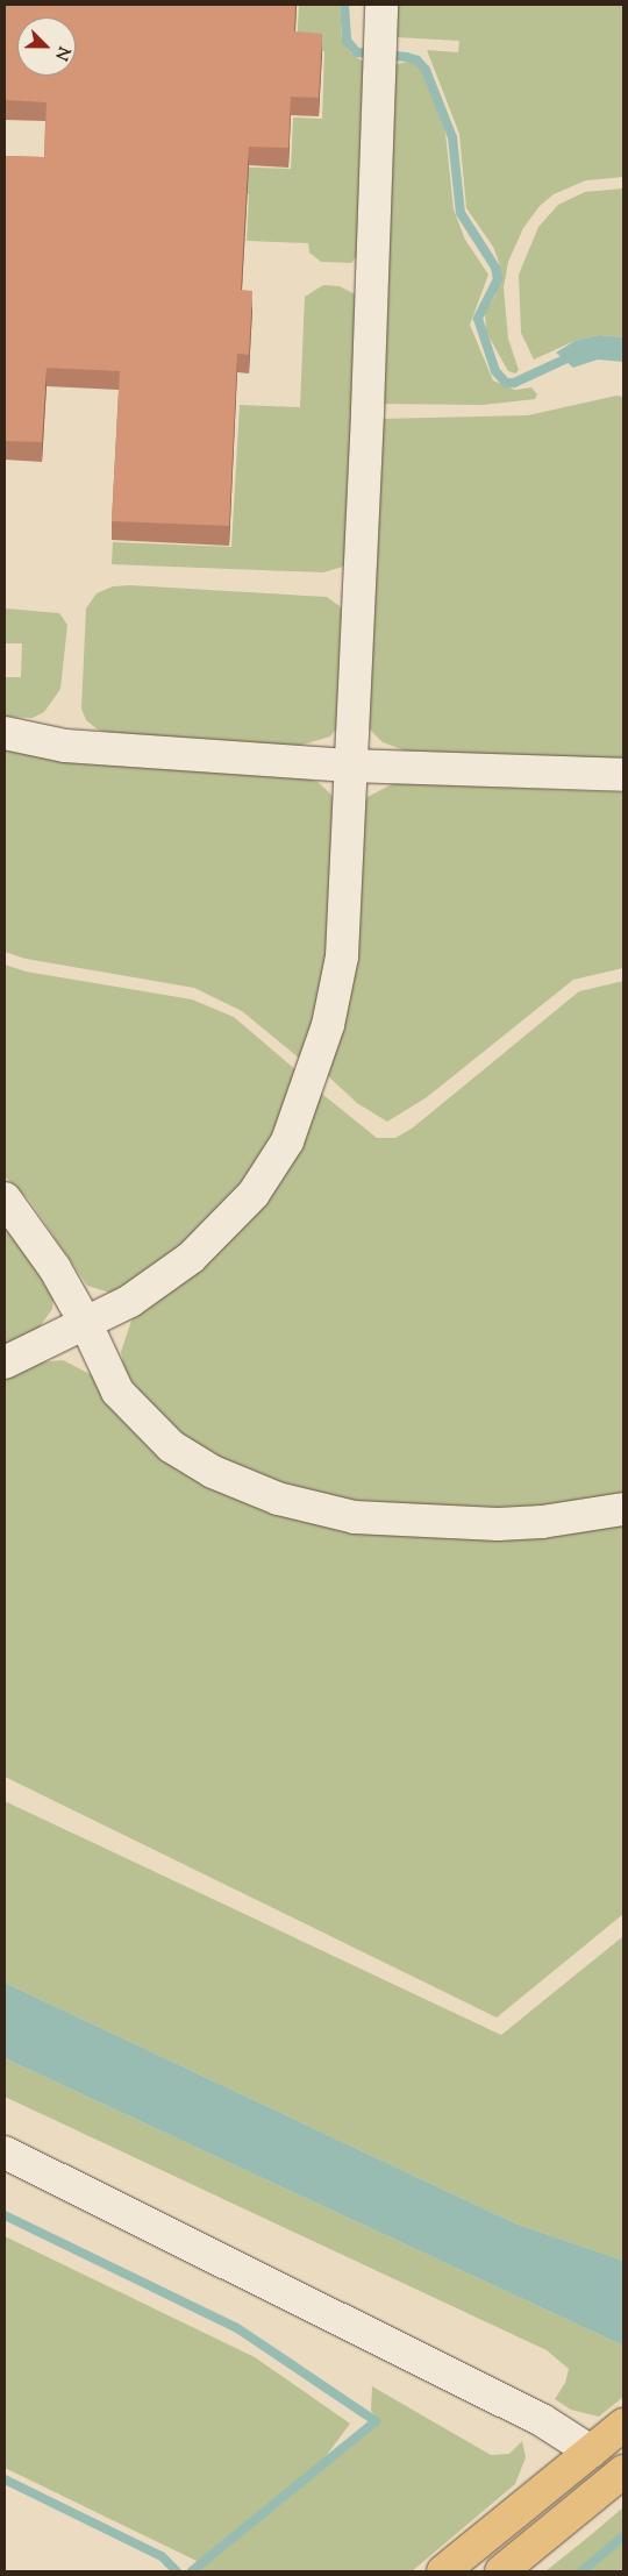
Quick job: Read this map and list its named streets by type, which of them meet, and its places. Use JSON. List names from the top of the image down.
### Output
{
  "north": "bottom right"
}
